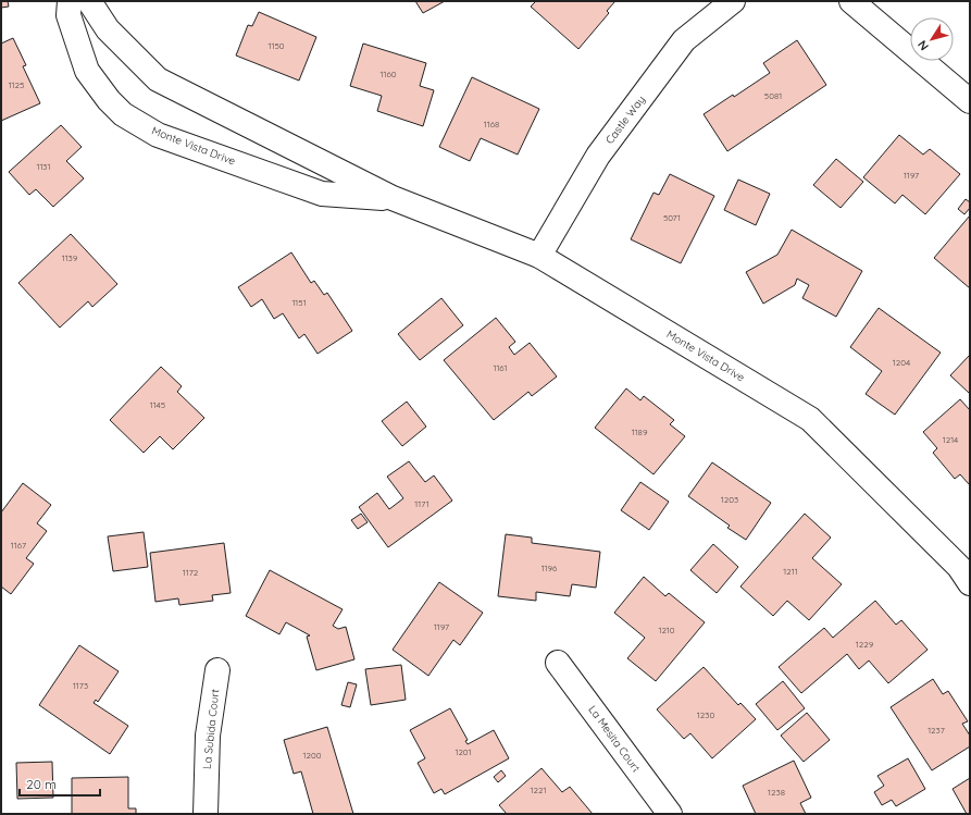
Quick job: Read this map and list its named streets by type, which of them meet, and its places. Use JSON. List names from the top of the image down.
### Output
{
  "streets": {
    "street": [
      "Castle Way",
      "Monte Vista Drive",
      "La Subida Court",
      "La Mesita Court"
    ]
  },
  "crossings": [
    ["Castle Way", "Monte Vista Drive"]
  ],
  "house_numbers": [
    "1150",
    "1160",
    "1125",
    "5081",
    "1168",
    "1131",
    "1197",
    "5071",
    "1139",
    "1151",
    "1204",
    "1161",
    "1145",
    "1189",
    "1214",
    "1203",
    "1171",
    "1167",
    "1196",
    "1211",
    "1172",
    "1197",
    "1210",
    "1229",
    "1173",
    "1230",
    "1237",
    "1201",
    "1200",
    "1221",
    "1238"
  ],
  "scale_bar": "20 m",
  "north": "bottom left"
}
